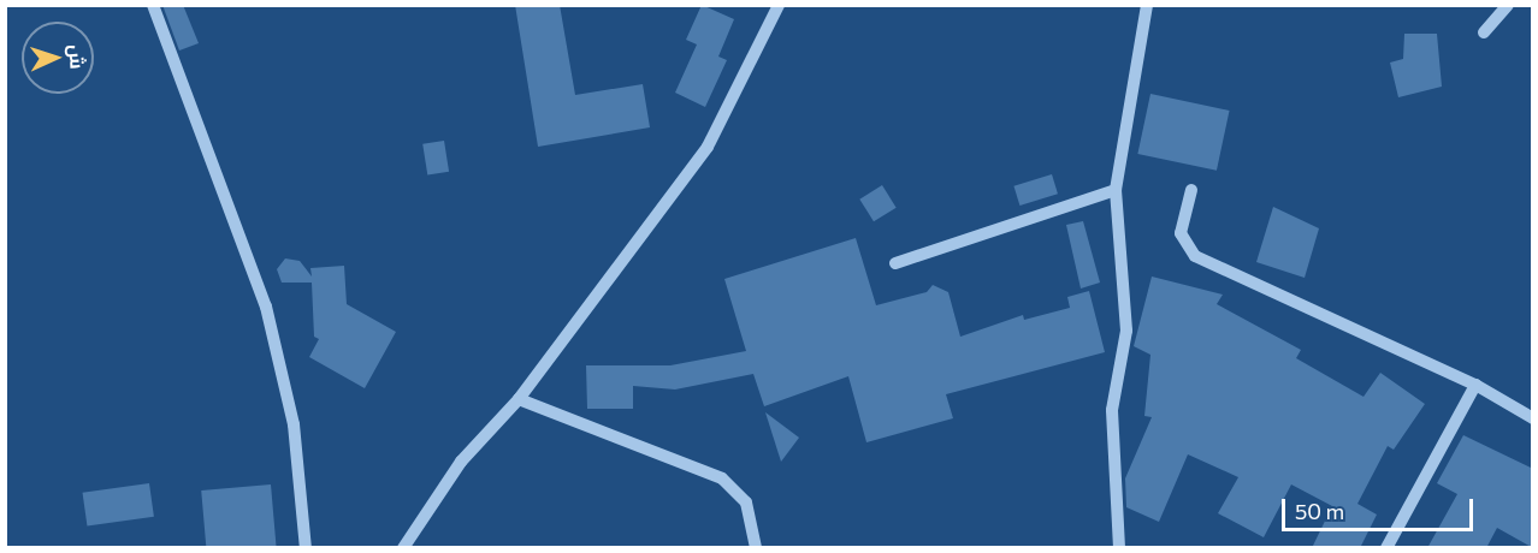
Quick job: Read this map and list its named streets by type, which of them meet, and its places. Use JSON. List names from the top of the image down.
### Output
{
  "scale_bar": "50 m",
  "north": "right"
}
